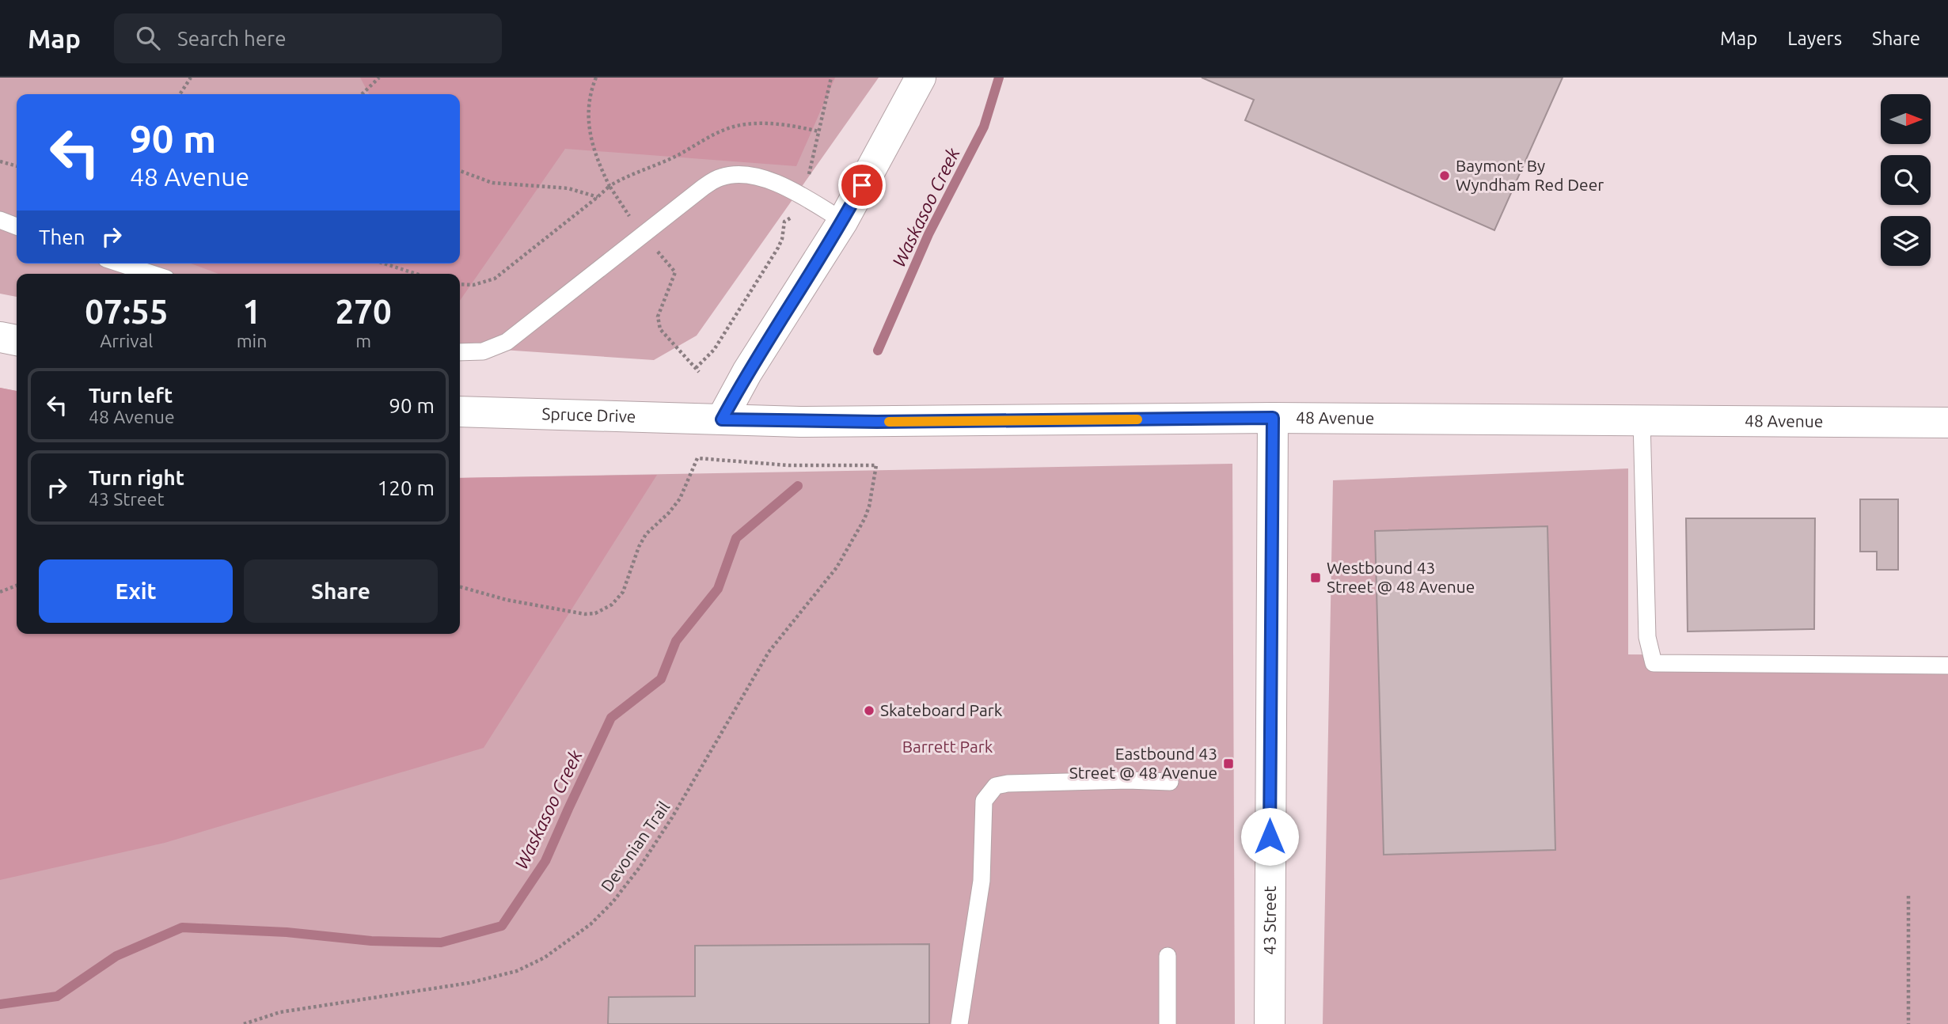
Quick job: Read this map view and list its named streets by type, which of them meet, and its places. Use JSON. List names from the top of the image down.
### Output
{
  "streets": {
    "street": ["Spruce Drive", "48 Avenue", "43 Street"],
    "path": ["Devonian Trail"]
  },
  "crossings": [
    ["Spruce Drive", "48 Avenue"],
    ["48 Avenue", "43 Street"]
  ],
  "water": ["Waskasoo Creek"],
  "parks": ["Barrett Park"],
  "places": {
    "other": ["Baymont By Wyndham Red Deer", "Skateboard Park"],
    "transit": ["Westbound 43 Street @ 48 Avenue", "Eastbound 43 Street @ 48 Avenue"]
  },
  "north": "right",
  "page": {
    "header": "Map",
    "search": "Search here",
    "nav": ["Map", "Layers", "Share"],
    "turn": ["90 m", "48 Avenue"],
    "then": "Then",
    "eta": [
      "07:55",
      "Arrival",
      "1",
      "min",
      "270",
      "m"
    ],
    "list": [
      {
        "name": "Turn left",
        "note": "48 Avenue",
        "value": "90 m"
      },
      {
        "name": "Turn right",
        "note": "43 Street",
        "value": "120 m"
      }
    ],
    "buttons": ["Exit", "Share"]
  }
}
